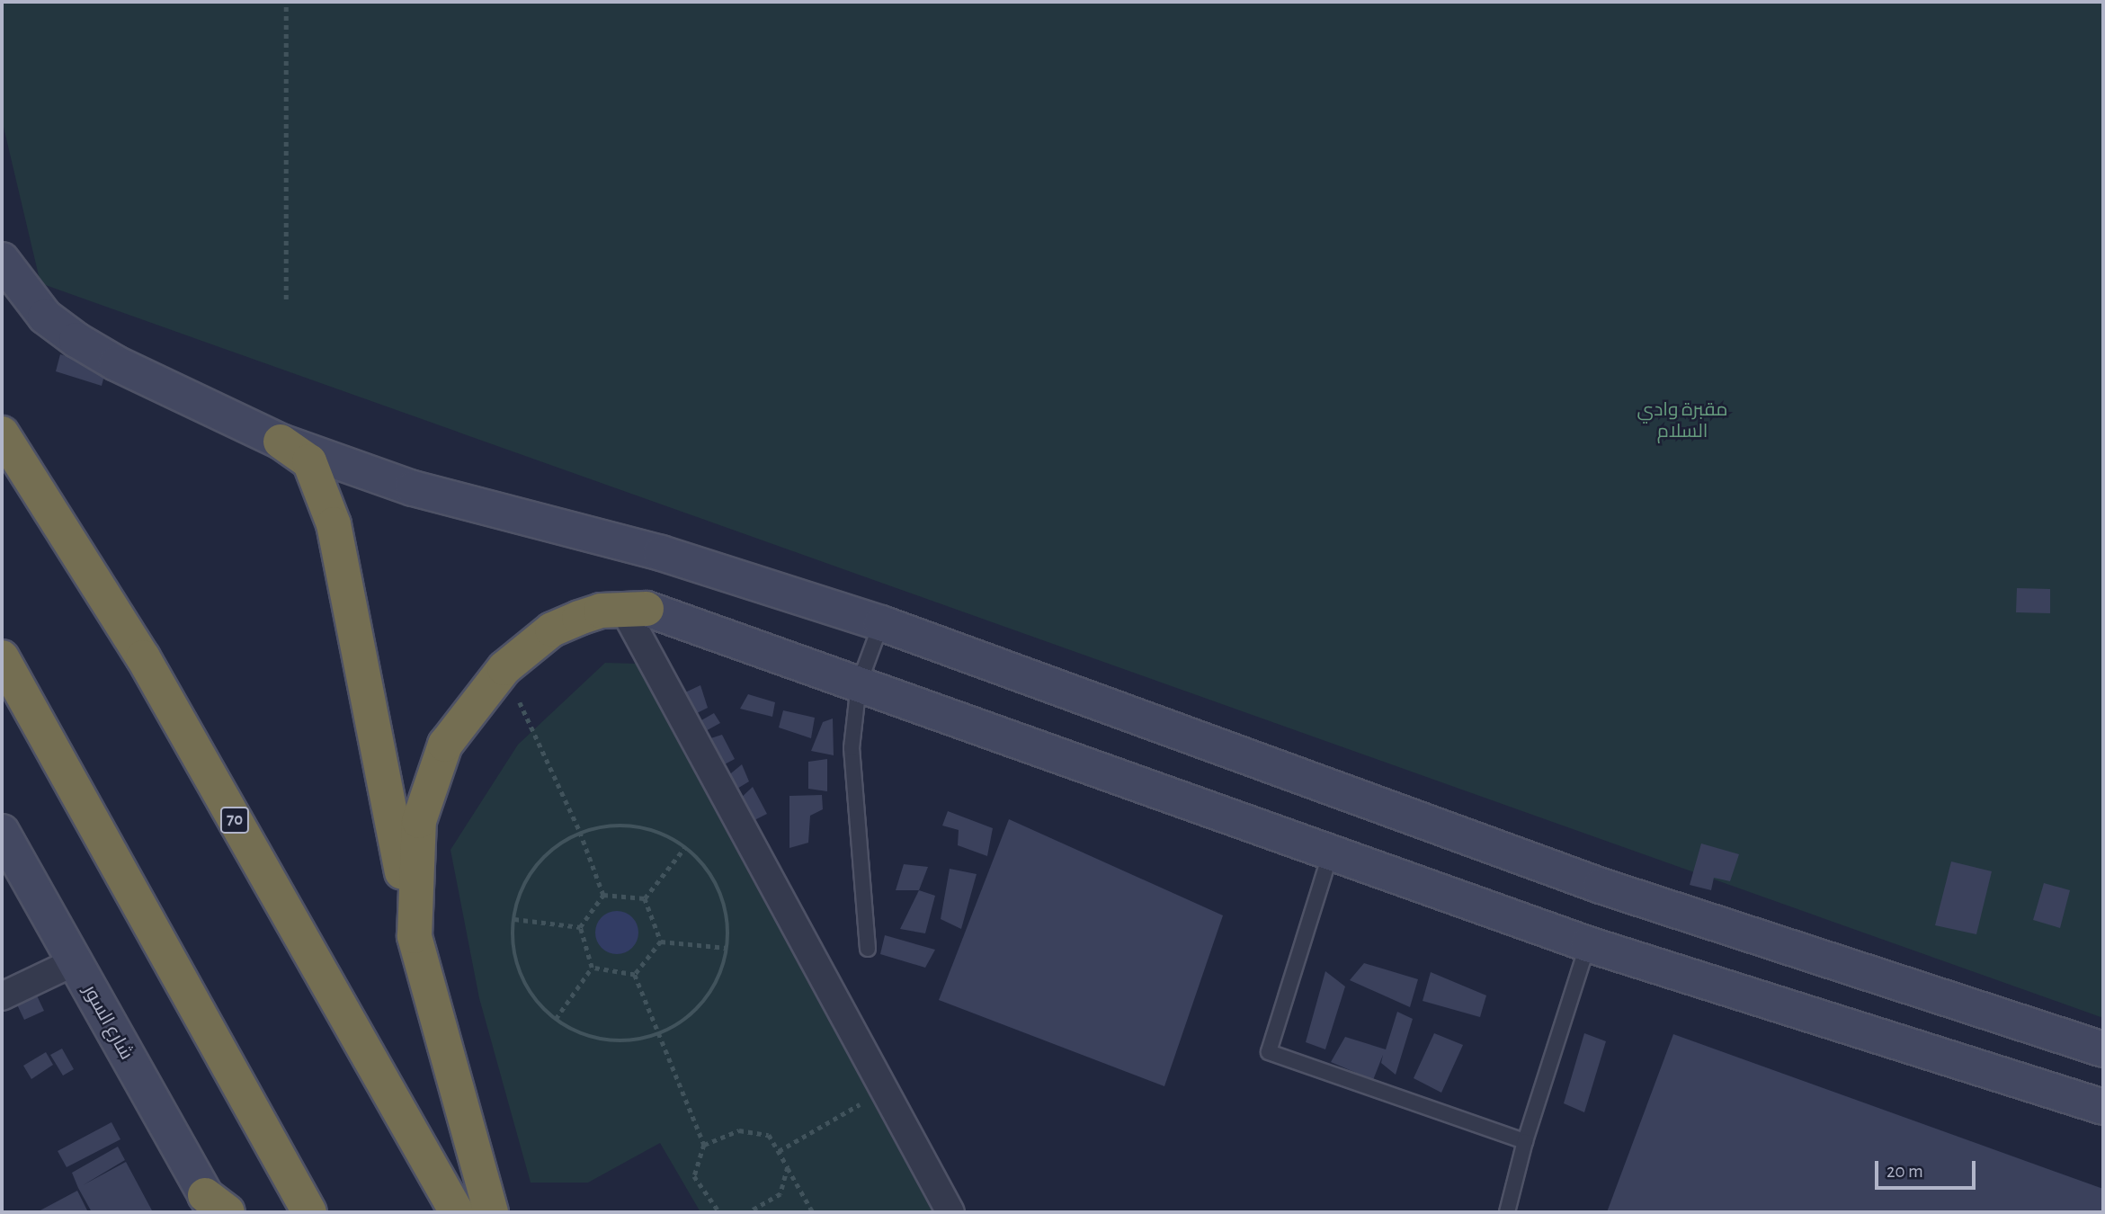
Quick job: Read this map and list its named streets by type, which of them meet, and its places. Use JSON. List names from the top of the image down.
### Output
{
  "streets": {
    "highway": ["70"],
    "main road": ["شارع السور"]
  },
  "parks": ["مقبرة وادي السلام"],
  "scale_bar": "20 m"
}
